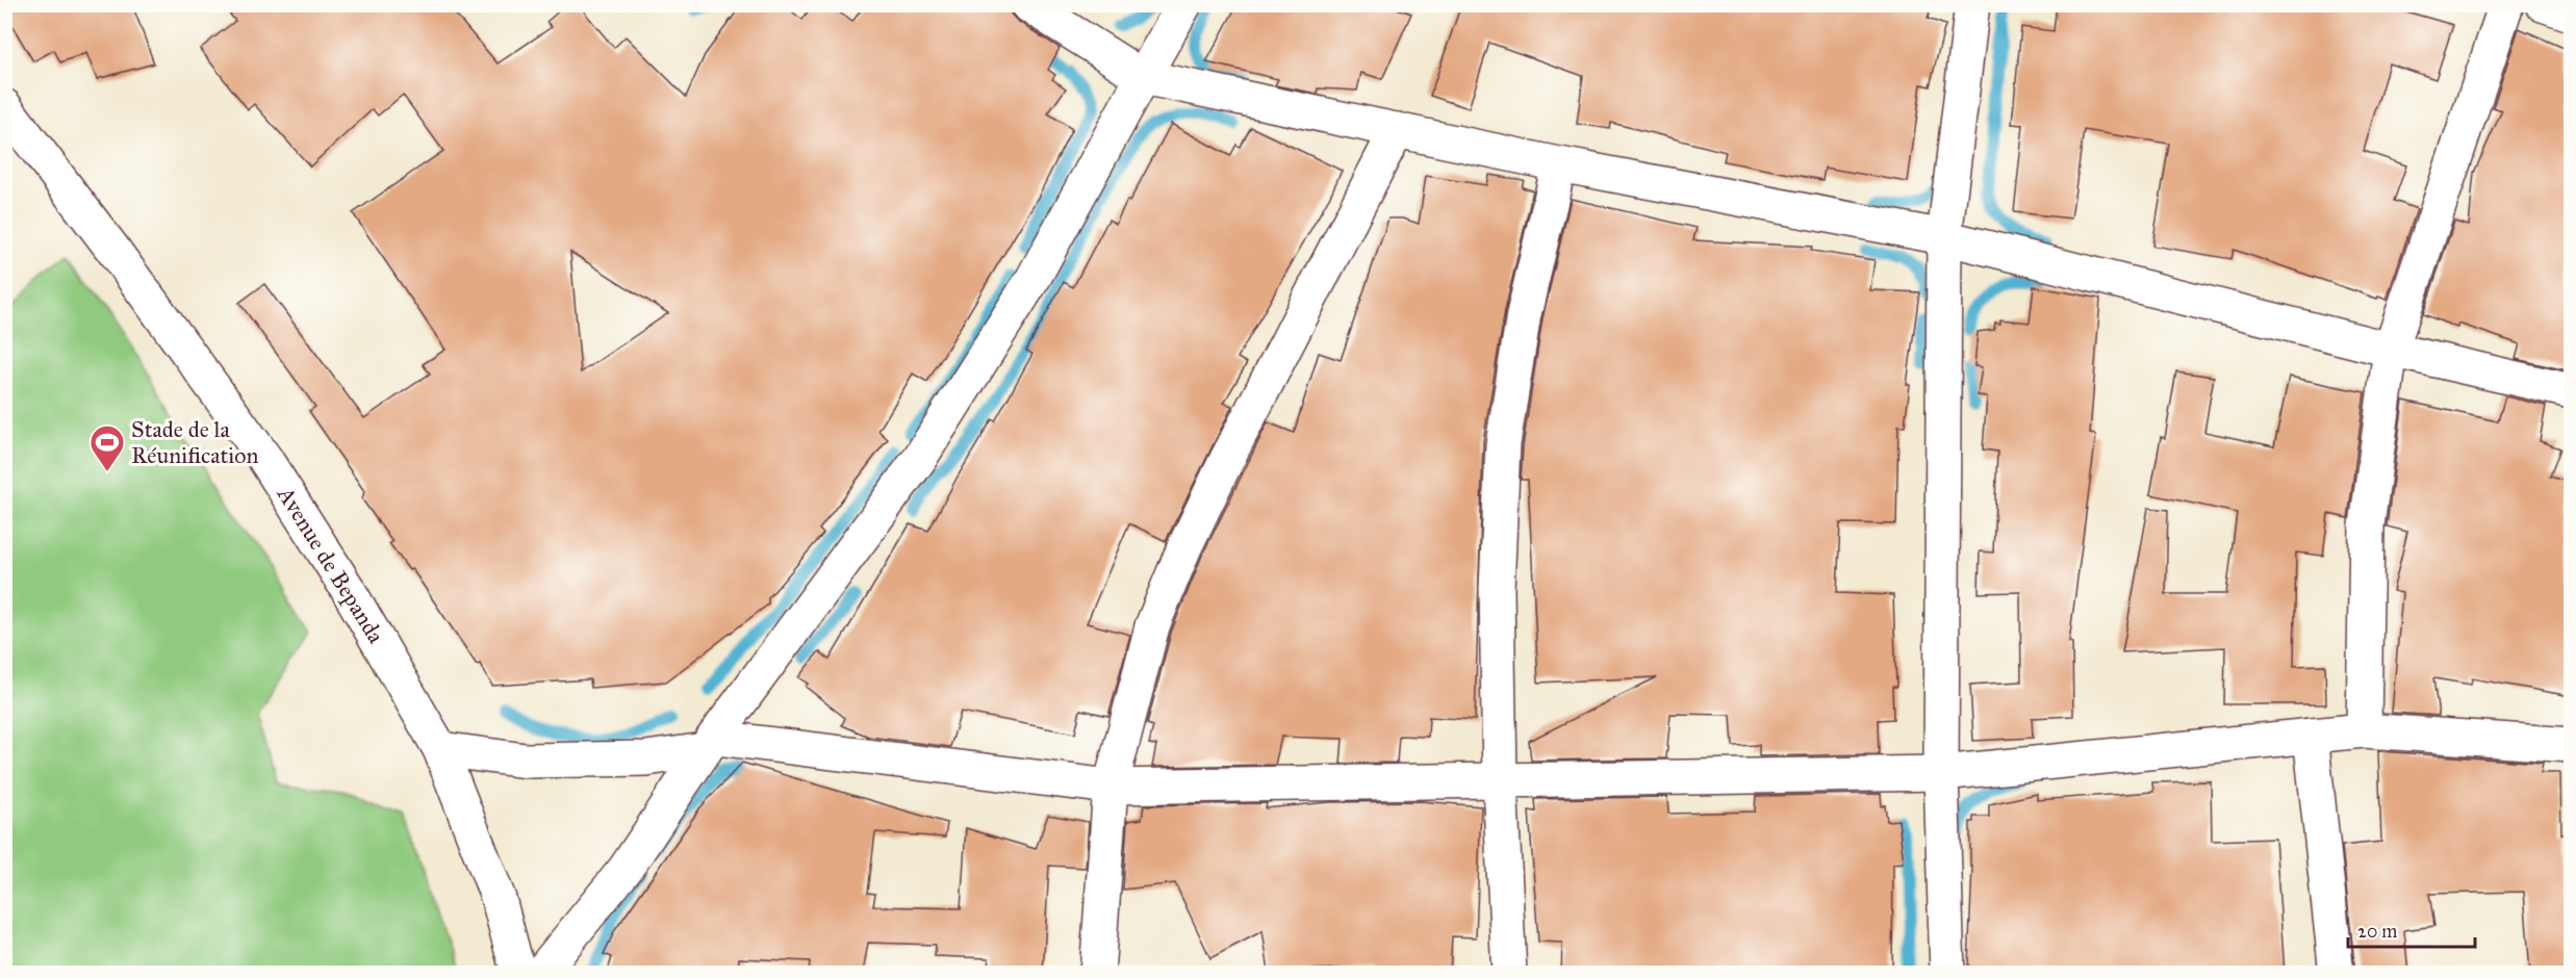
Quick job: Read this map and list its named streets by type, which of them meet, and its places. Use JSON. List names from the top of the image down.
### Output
{
  "streets": {
    "street": ["Avenue de Bepanda"]
  },
  "places": {
    "sports": ["Stade de la Réunification"]
  },
  "scale_bar": "20 m"
}
